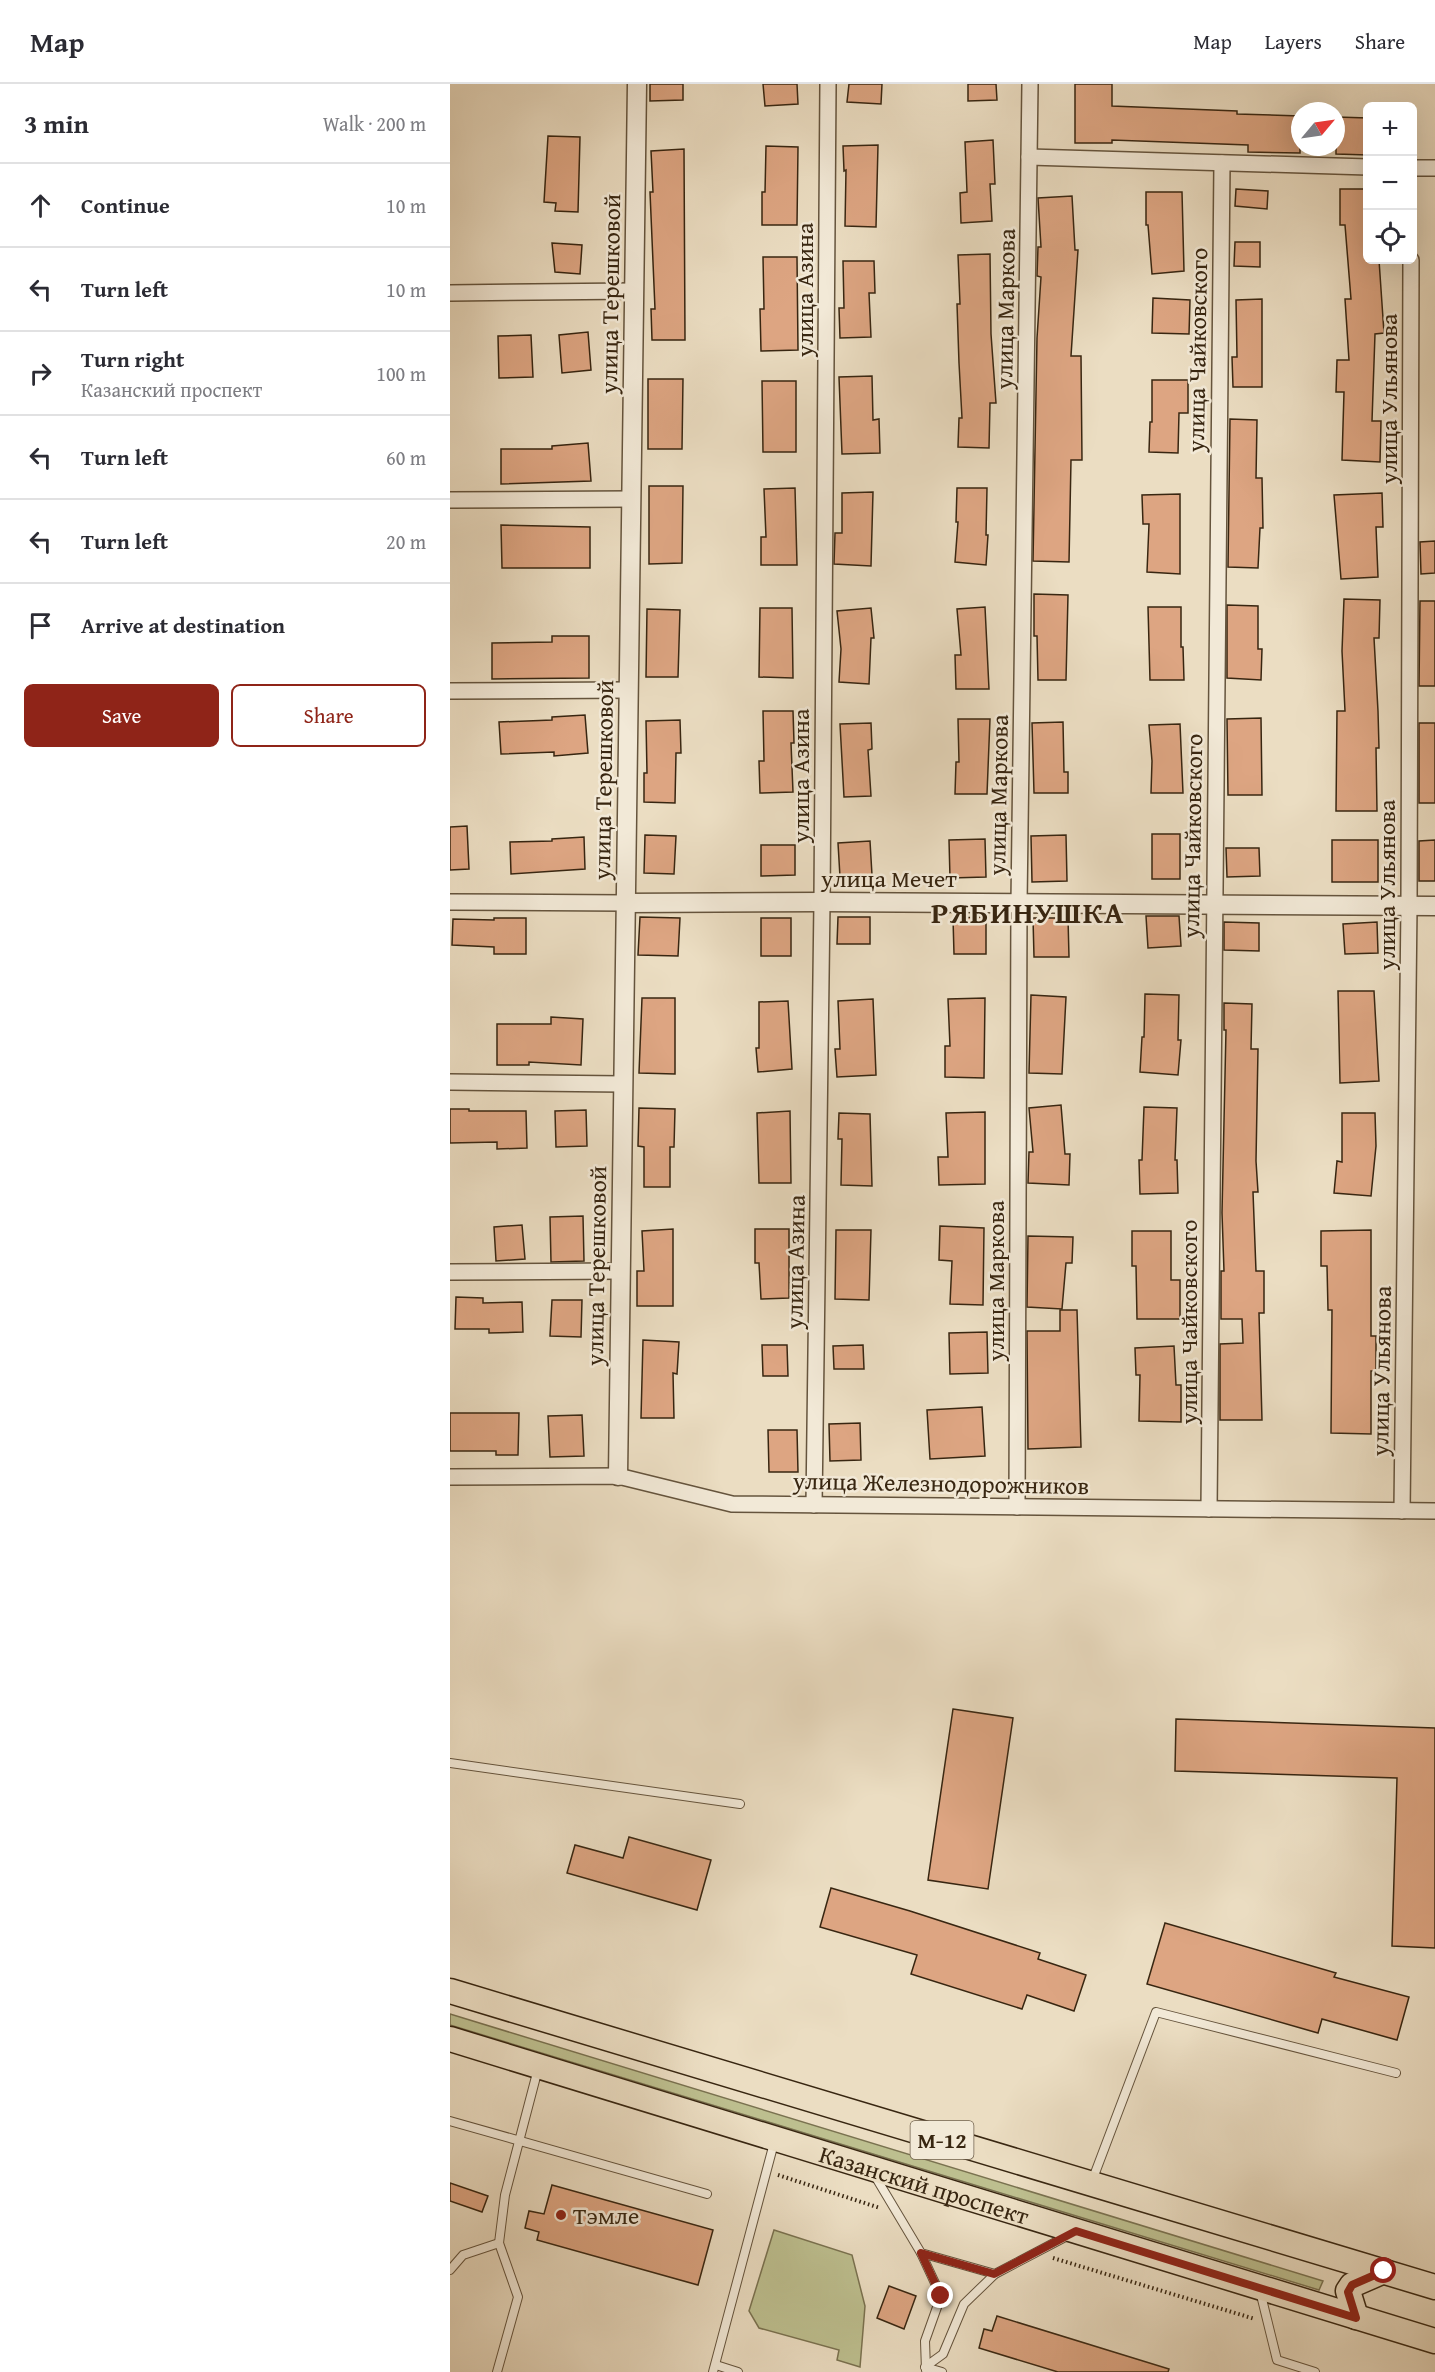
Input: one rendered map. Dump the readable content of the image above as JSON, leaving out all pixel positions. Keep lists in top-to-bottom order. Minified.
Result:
{"streets":{"main road":["М-12","Казанский проспект"],"street":["улица Азина","улица Терешковой","улица Маркова","улица Чайковского","улица Ульянова","улица Мечет","улица Железнодорожников"]},"crossings":[["улица Азина","улица Мечет"],["улица Азина","улица Железнодорожников"],["улица Терешковой","улица Мечет"],["улица Терешковой","улица Железнодорожников"],["улица Маркова","улица Мечет"],["улица Маркова","улица Железнодорожников"],["улица Чайковского","улица Мечет"],["улица Чайковского","улица Железнодорожников"],["улица Ульянова","улица Мечет"],["улица Ульянова","улица Железнодорожников"]],"districts":["РЯБИНУШКА"],"places":["Тэмле"],"north":"top right","page":{"header":"Map","nav":["Map","Layers","Share"],"heading":["3 min","Walk · 200 m"],"map_buttons":["+","−"],"list":[["Continue","10 m"],["Turn left","10 m"],["Turn right","Казанский проспект","100 m"],["Turn left","60 m"],["Turn left","20 m"],"Arrive at destination"],"buttons":["Save","Share"]}}
